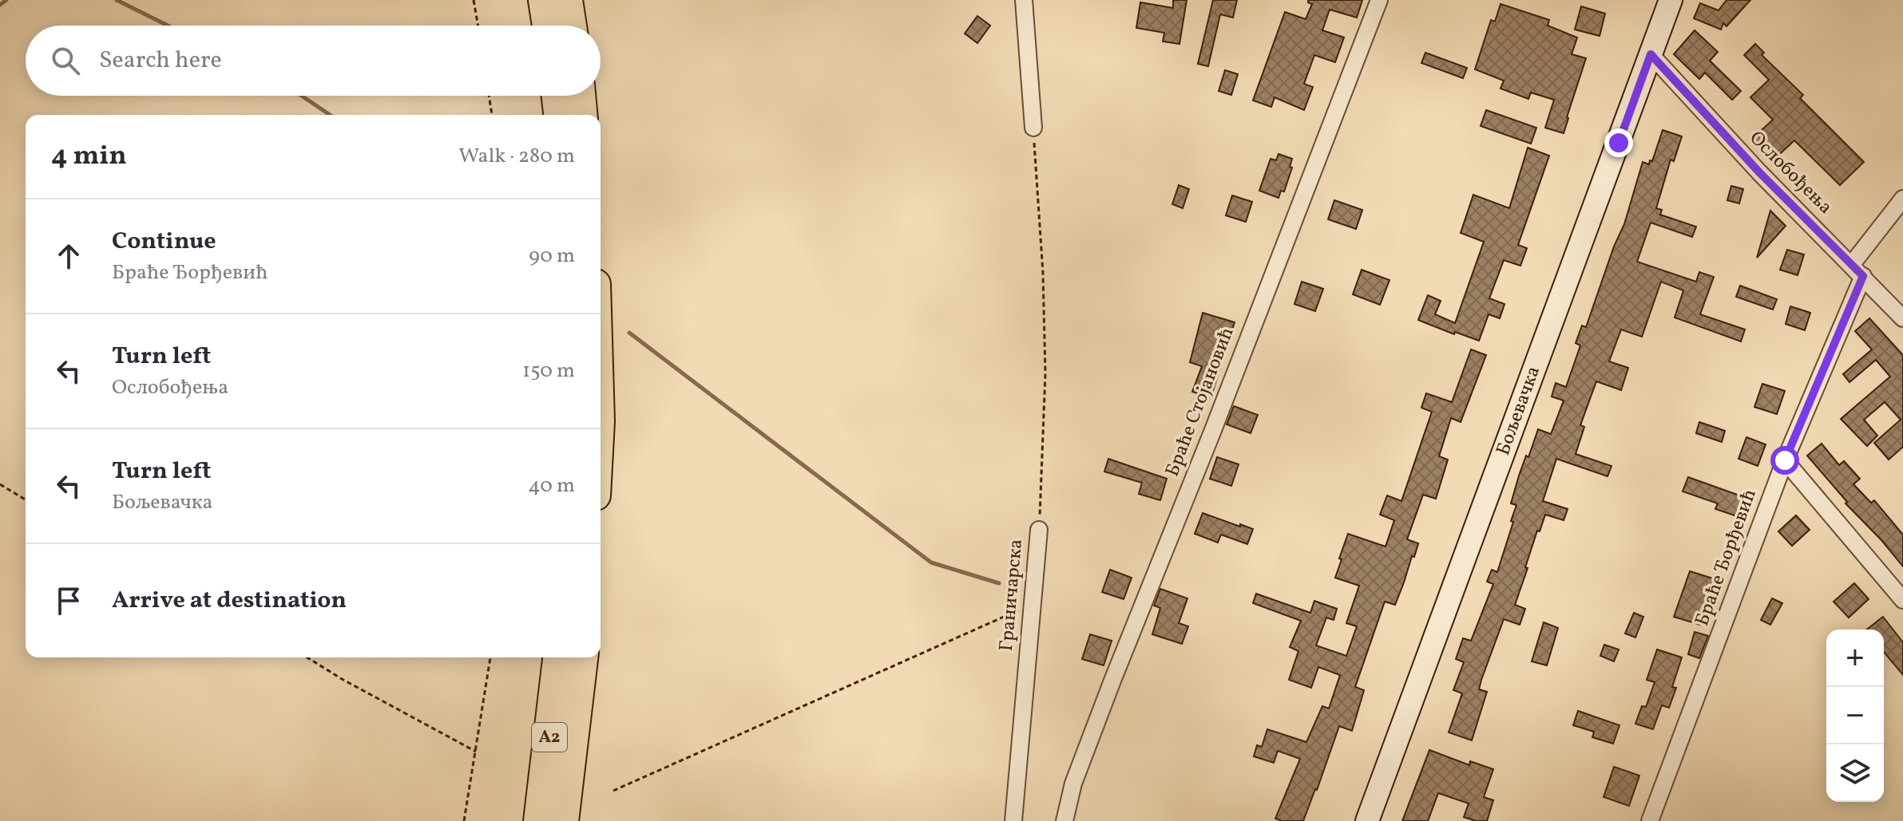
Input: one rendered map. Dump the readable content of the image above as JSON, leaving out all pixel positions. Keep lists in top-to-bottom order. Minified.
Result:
{"streets":{"highway":["A2"],"main road":["Бољевачка"],"street":["Ослобођења","Браће Стојановић","Браће Ђорђевић","Граничарска"]},"crossings":[["Ослобођења","Бољевачка"],["Ослобођења","Браће Ђорђевић"]],"page":{"search":"Search here","heading":["4 min","Walk · 280 m"],"list":[["Continue","Браће Ђорђевић","90 m"],["Turn left","Ослобођења","150 m"],["Turn left","Бољевачка","40 m"],"Arrive at destination"],"map_buttons":["+","−"]}}
